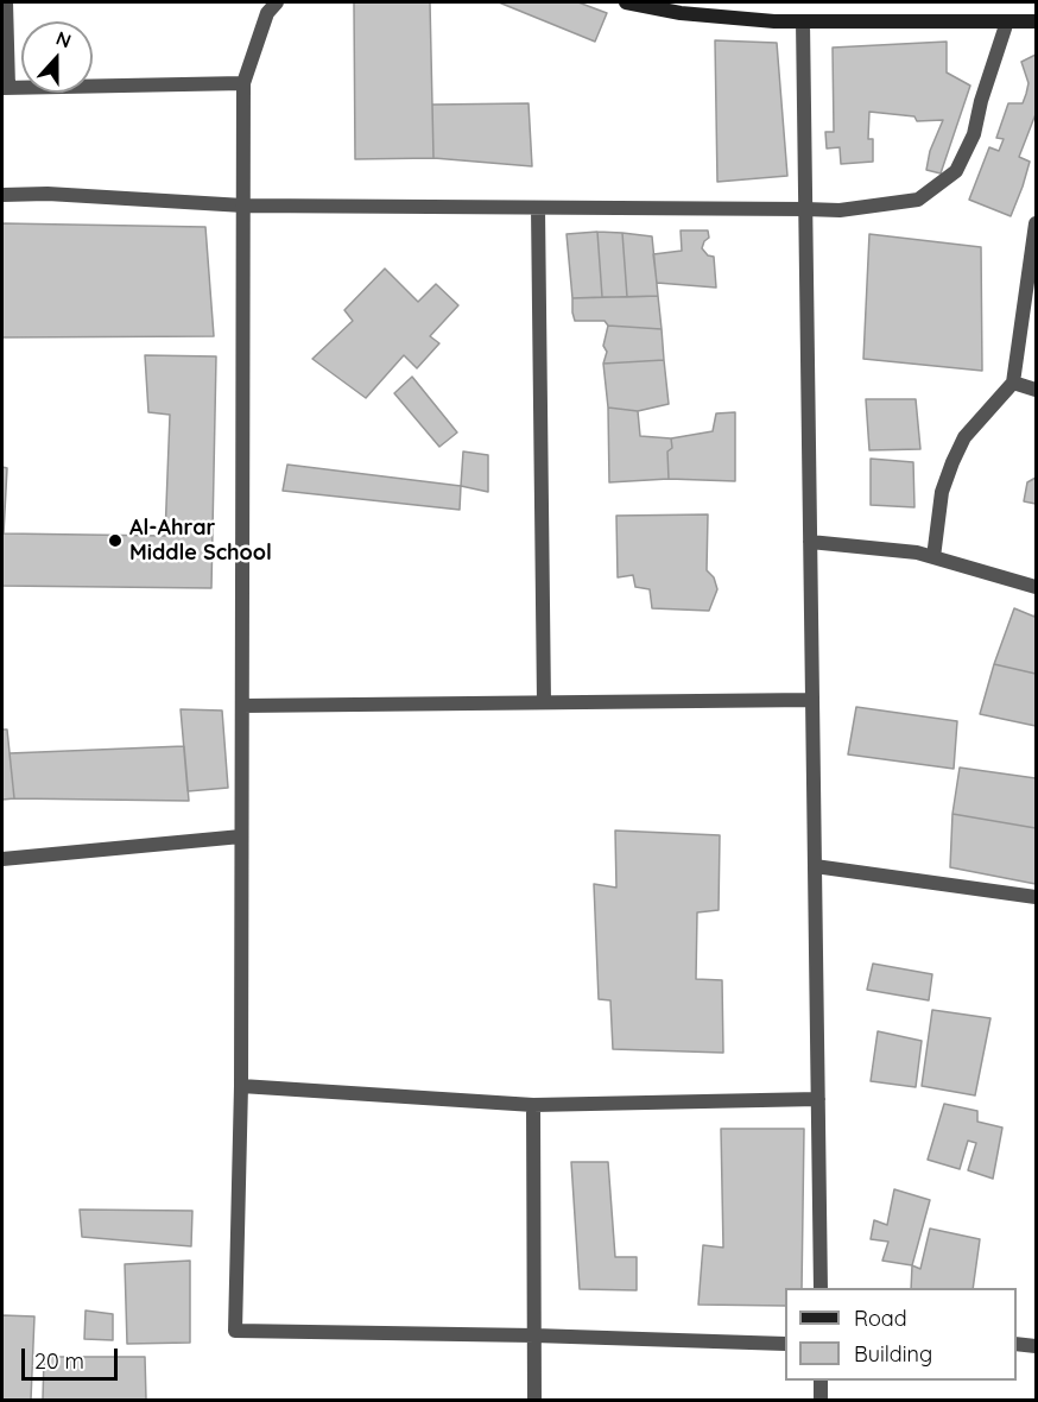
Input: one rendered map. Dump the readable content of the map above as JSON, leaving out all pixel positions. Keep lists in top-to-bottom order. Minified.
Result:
{"places":["Al-Ahrar Middle School"],"legend":["Road","Building"],"scale_bar":"20 m","north":"top"}
